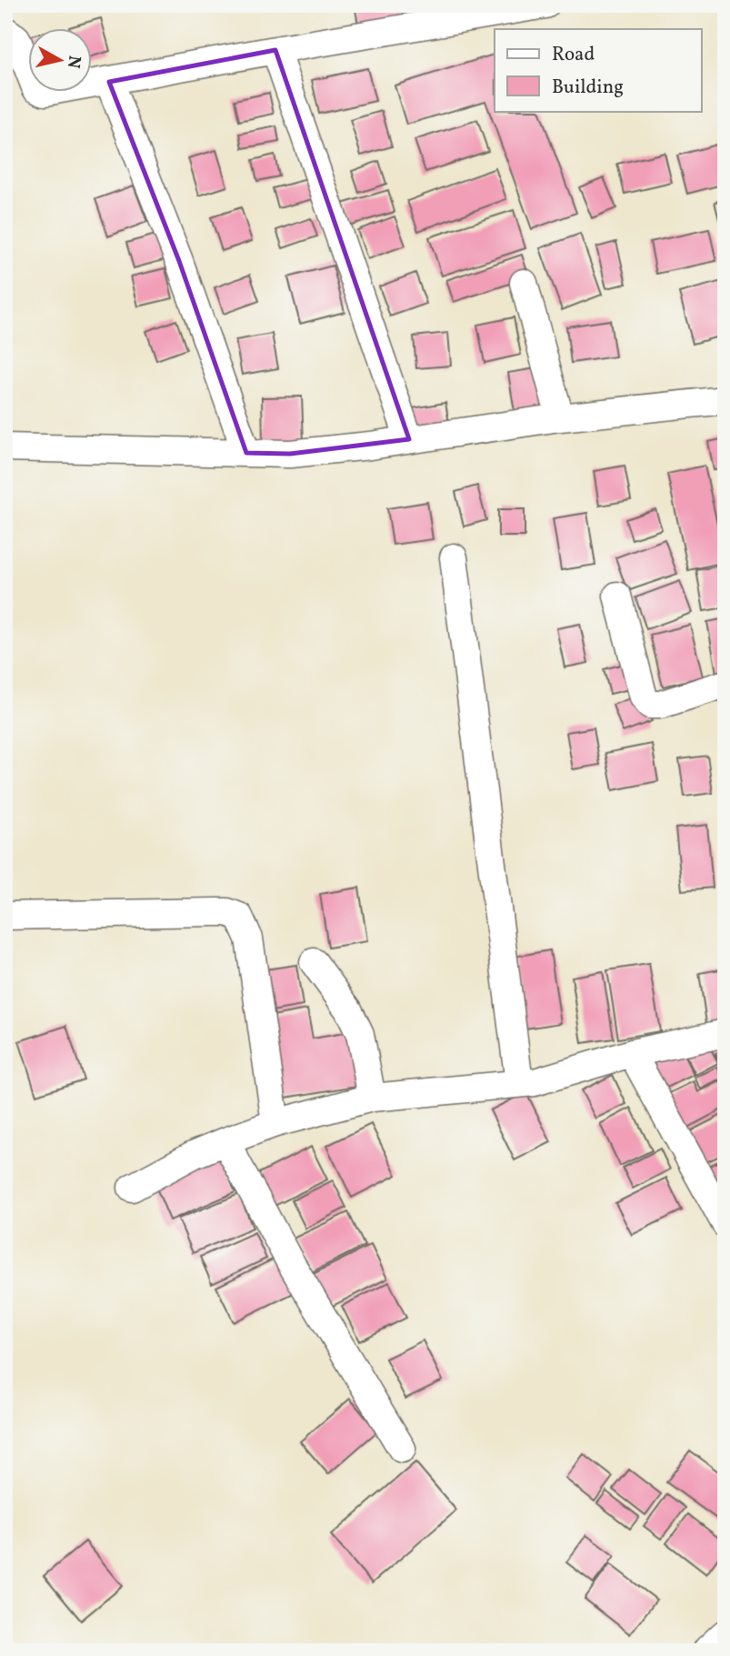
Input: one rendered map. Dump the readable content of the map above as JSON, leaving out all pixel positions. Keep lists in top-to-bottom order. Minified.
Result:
{"legend":["Road","Building"],"north":"right"}
